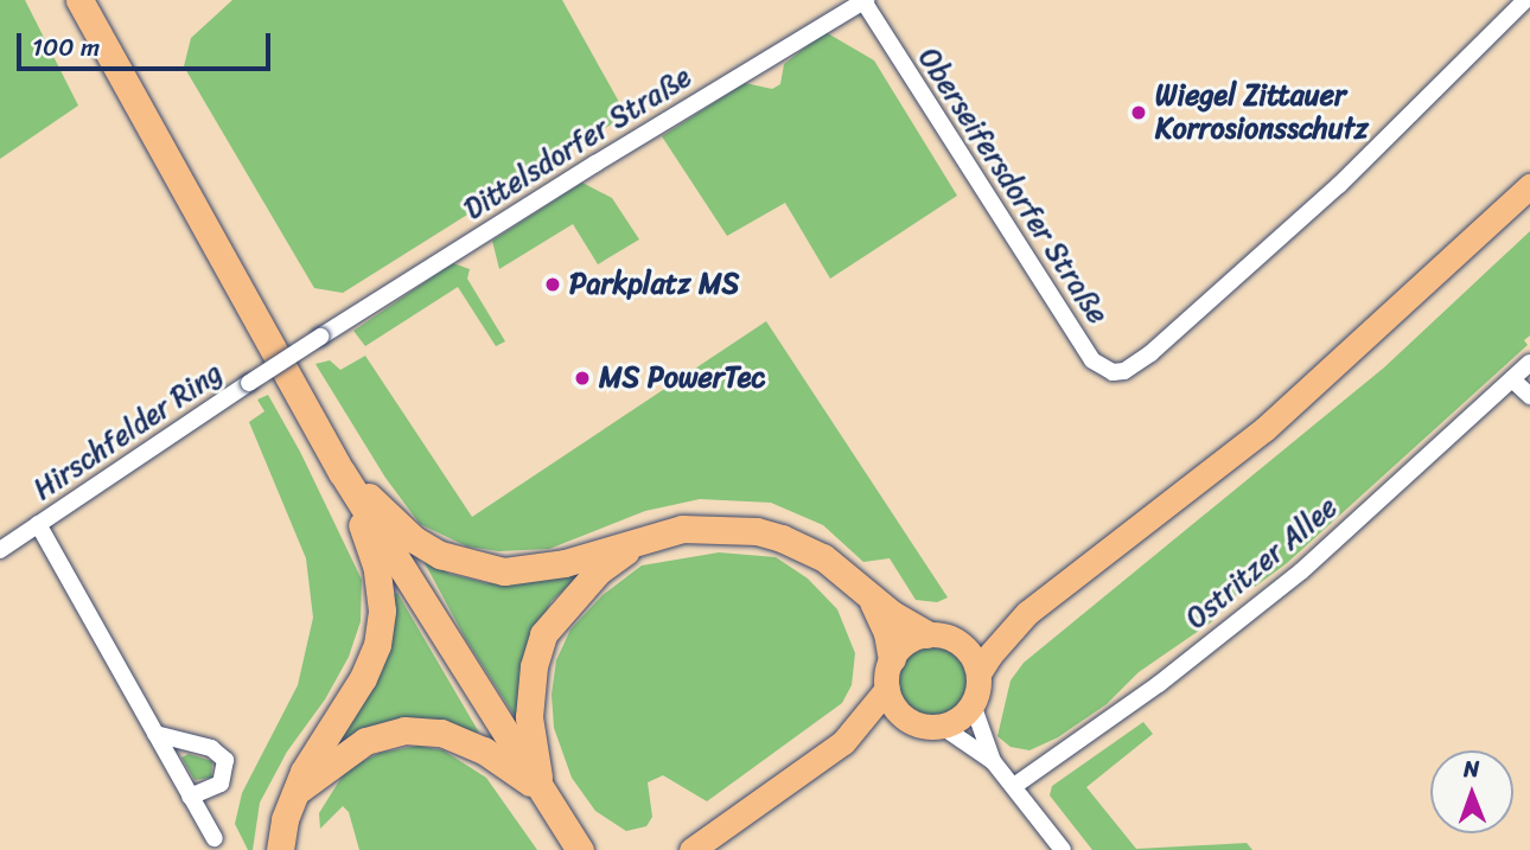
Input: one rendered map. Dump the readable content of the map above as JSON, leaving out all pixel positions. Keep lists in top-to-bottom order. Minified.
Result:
{"streets":{"street":["Dittelsdorfer Straße","Oberseifersdorfer Straße","Hirschfelder Ring","Ostritzer Allee"]},"crossings":[["Dittelsdorfer Straße","Oberseifersdorfer Straße"],["Dittelsdorfer Straße","Hirschfelder Ring"]],"places":["Wiegel Zittauer Korrosionsschutz","Parkplatz MS","MS PowerTec"],"scale_bar":"100 m","north":"top"}
